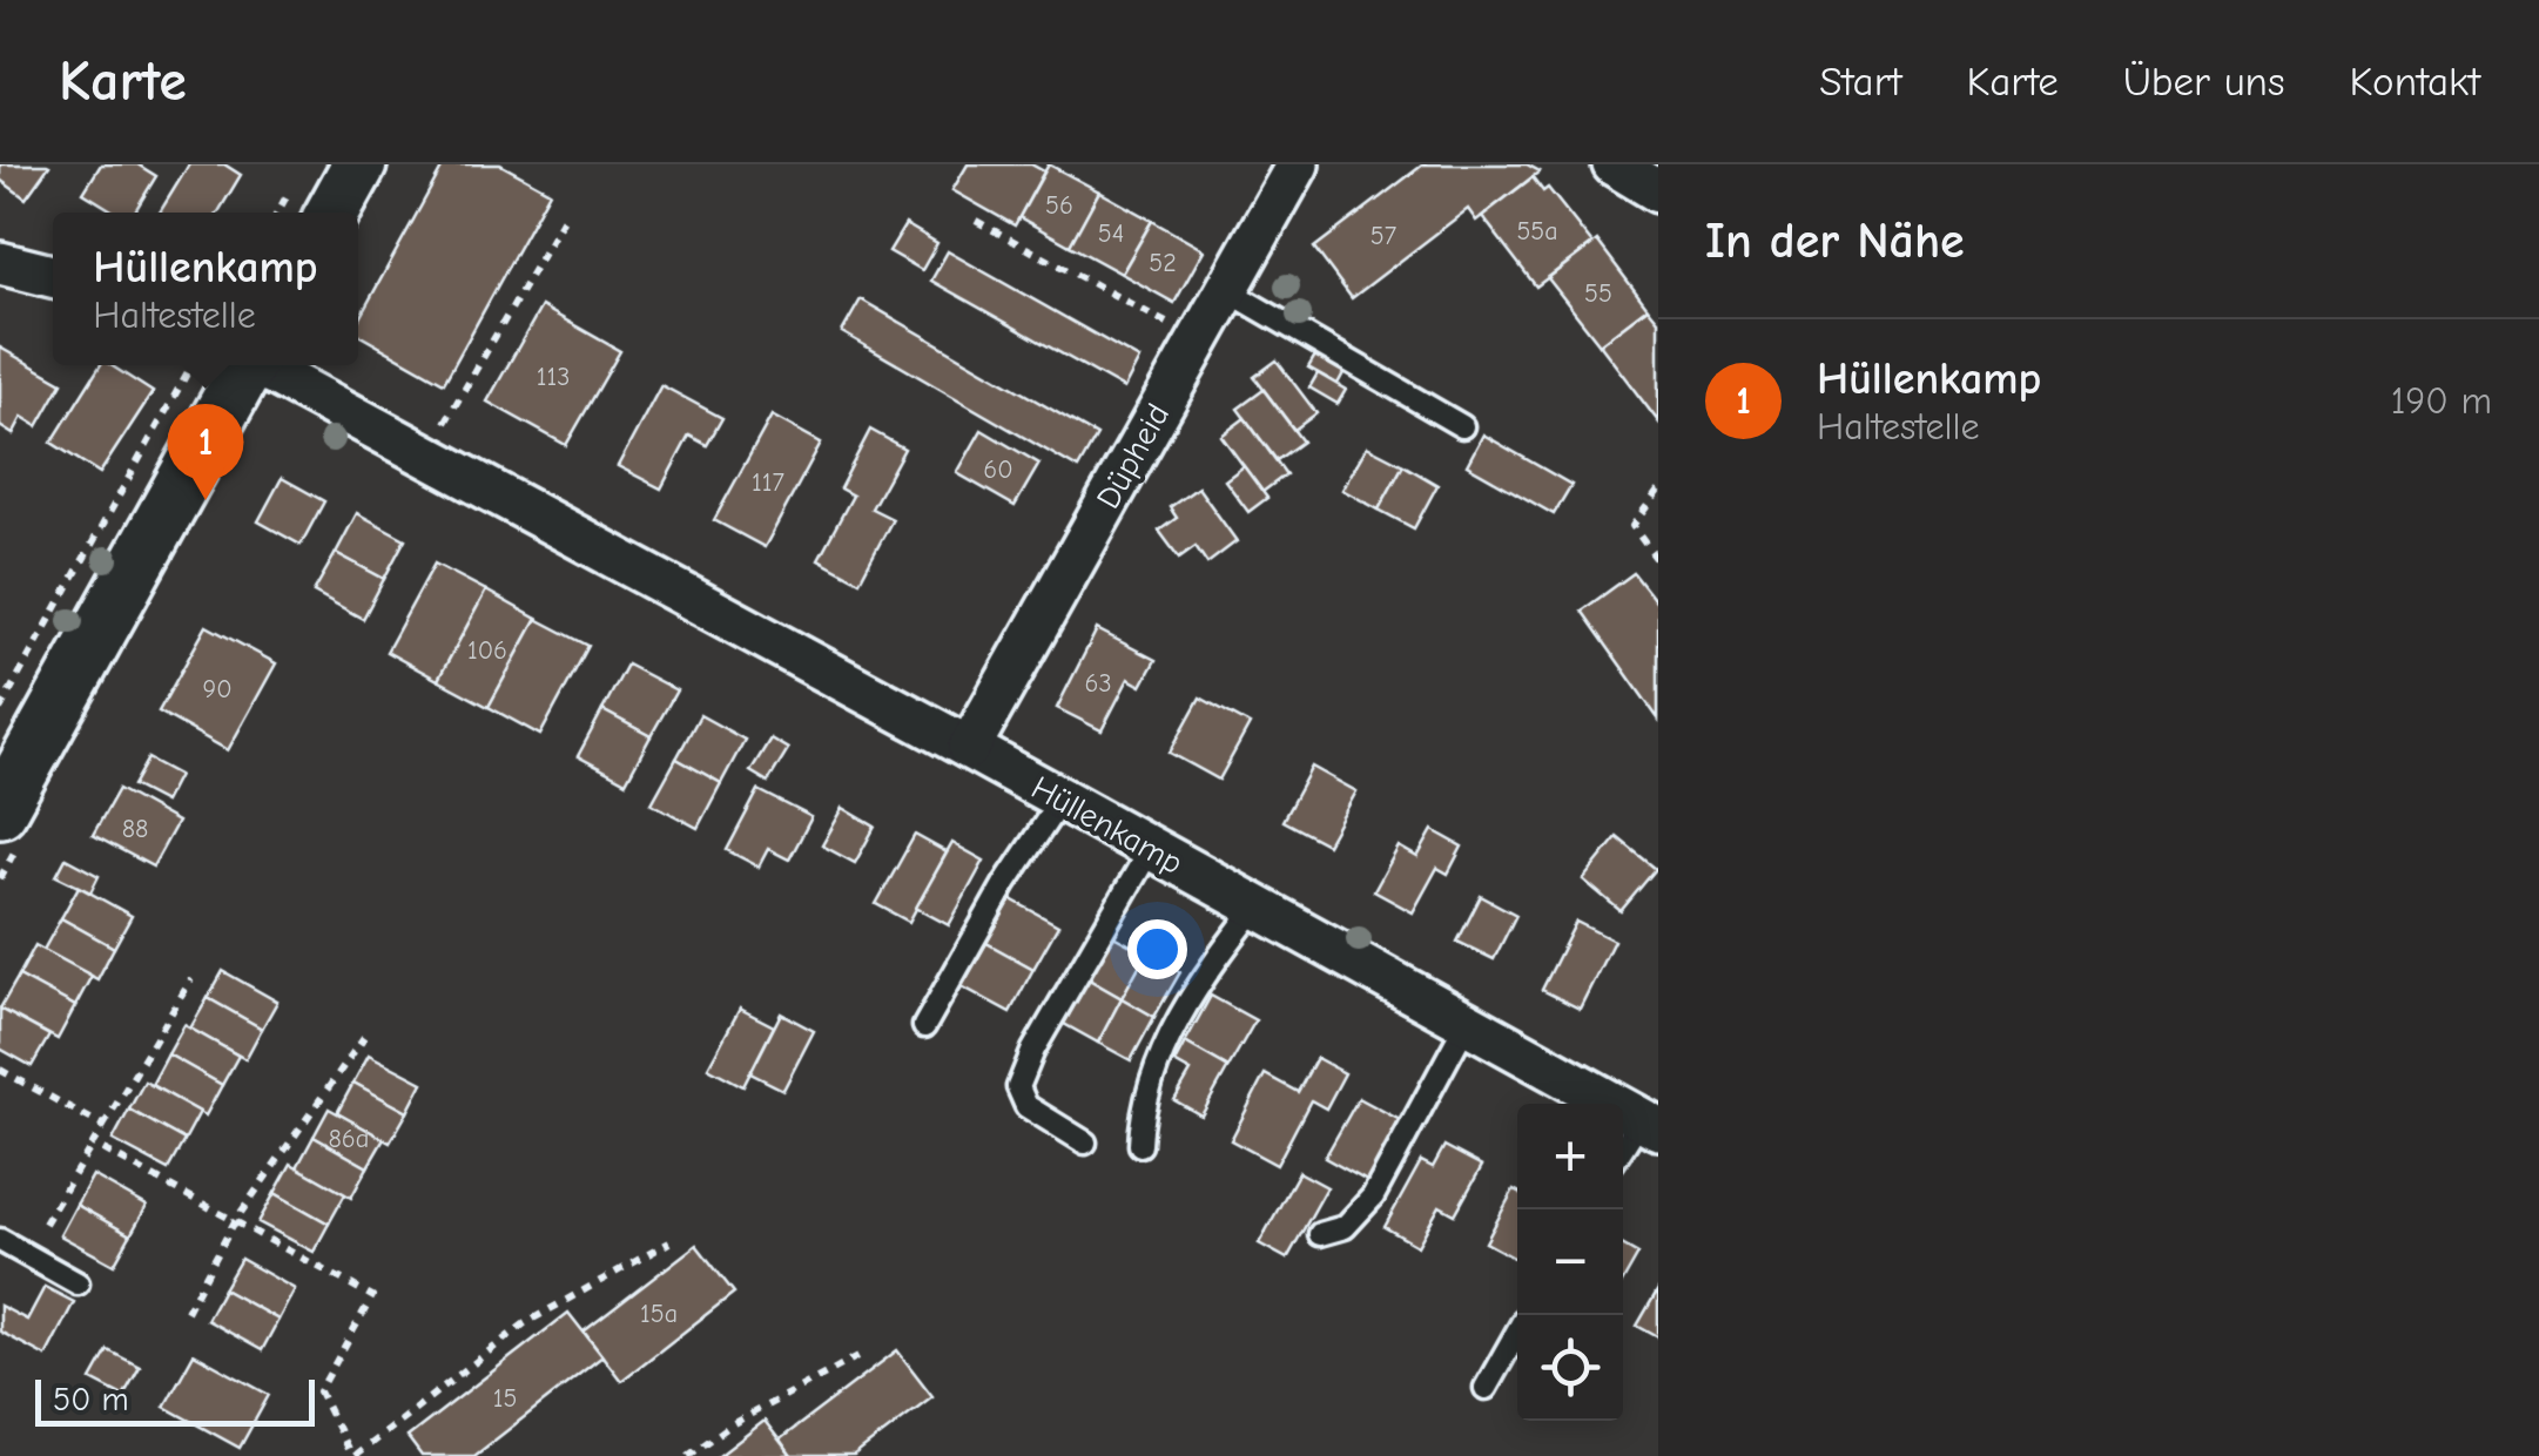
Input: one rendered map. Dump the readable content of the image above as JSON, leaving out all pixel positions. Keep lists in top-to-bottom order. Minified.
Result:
{"streets":{"street":["Düpheid","Hüllenkamp"]},"crossings":[["Düpheid","Hüllenkamp"]],"house_numbers":["56","55a","54","57","52","55","113","60","117","106","63","90","88","86d","15a","15"],"scale_bar":"50 m","page":{"header":"Karte","nav":["Start","Karte","Über uns","Kontakt"],"heading":"In der Nähe","popup":["Hüllenkamp","Haltestelle"],"list":[{"mark":"1","name":"Hüllenkamp","note":"Haltestelle","value":"190 m"}],"pins":"1","map_buttons":["+","−"],"scale":"50 m"}}
